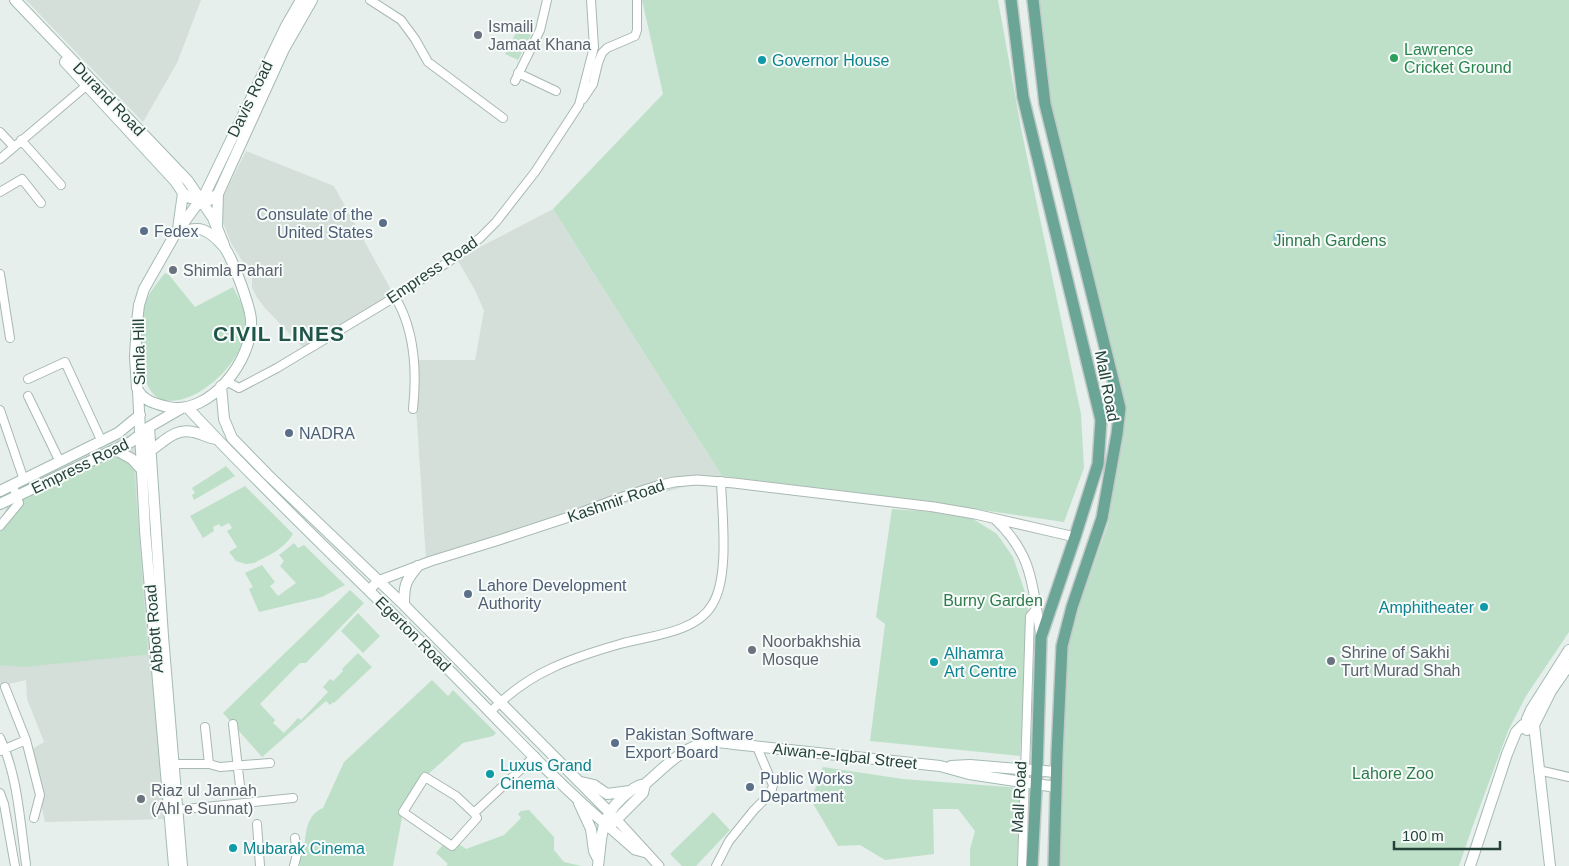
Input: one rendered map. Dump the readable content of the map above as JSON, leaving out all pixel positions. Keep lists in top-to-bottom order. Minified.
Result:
{"streets":{"main road":["Durand Road","Davis Road","Empress Road","Simla Hill","Mall Road","Abbott Road","Egerton Road","Aiwan-e-Iqbal Street"],"street":["Kashmir Road"]},"crossings":[["Durand Road","Davis Road"],["Durand Road","Empress Road"],["Durand Road","Simla Hill"],["Durand Road","Abbott Road"],["Durand Road","Egerton Road"],["Davis Road","Empress Road"],["Davis Road","Simla Hill"],["Davis Road","Abbott Road"],["Davis Road","Egerton Road"],["Empress Road","Simla Hill"],["Empress Road","Abbott Road"],["Empress Road","Egerton Road"],["Simla Hill","Abbott Road"],["Simla Hill","Egerton Road"],["Mall Road","Kashmir Road"],["Mall Road","Aiwan-e-Iqbal Street"],["Kashmir Road","Egerton Road"],["Abbott Road","Egerton Road"],["Egerton Road","Aiwan-e-Iqbal Street"]],"districts":["CIVIL LINES"],"parks":["Jinnah Gardens","Burny Garden","Lahore Zoo"],"places":["Ismaili Jamaat Khana","Lawrence Cricket Ground","Governor House","Consulate of the United States","Fedex","Shimla Pahari","NADRA","Lahore Development Authority","Amphitheater","Noorbakhshia Mosque","Shrine of Sakhi Turt Murad Shah","Alhamra Art Centre","Pakistan Software Export Board","Luxus Grand Cinema","Public Works Department","Riaz ul Jannah (Ahl e Sunnat)","Mubarak Cinema"],"scale_bar":"100 m"}
